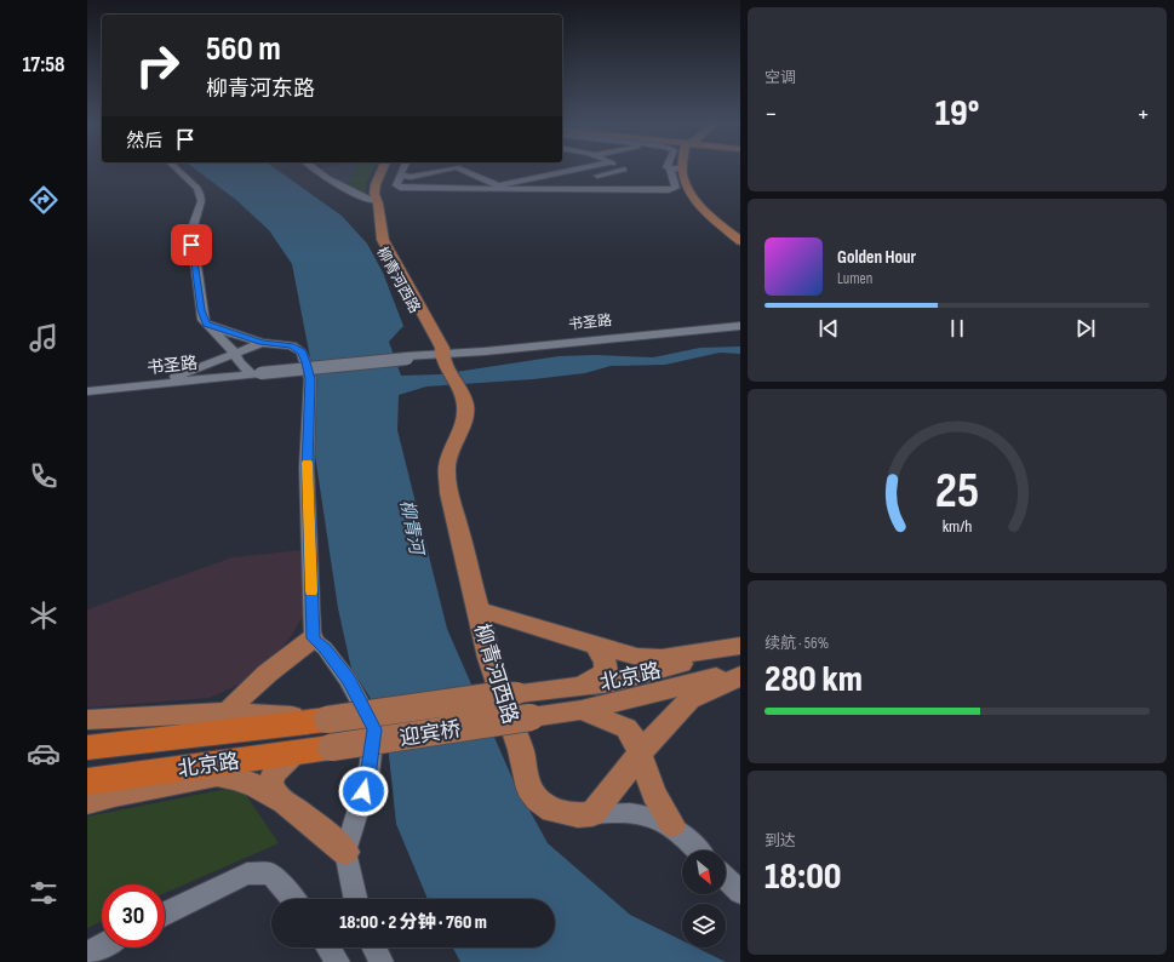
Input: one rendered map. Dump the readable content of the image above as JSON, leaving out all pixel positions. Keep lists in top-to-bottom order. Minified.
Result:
{"streets":{"highway":["北京路"],"main road":["柳青河西路","迎宾桥"],"street":["书圣路"]},"crossings":[["柳青河西路","书圣路"],["北京路","迎宾桥"]],"water":["柳青河"],"north":"bottom right","page":{"tabs":"17:58","tile":["空调",["续航 · 56%","280 km"],["到达","18:00"]],"turn":["560 m","柳青河东路"],"heat":["−","19°","+"],"then":"然后","song":["Golden Hour","Lumen"],"limit":"30","trip":"18:00 · 2 分钟 · 760 m","gauge":["25","km/h"]}}
